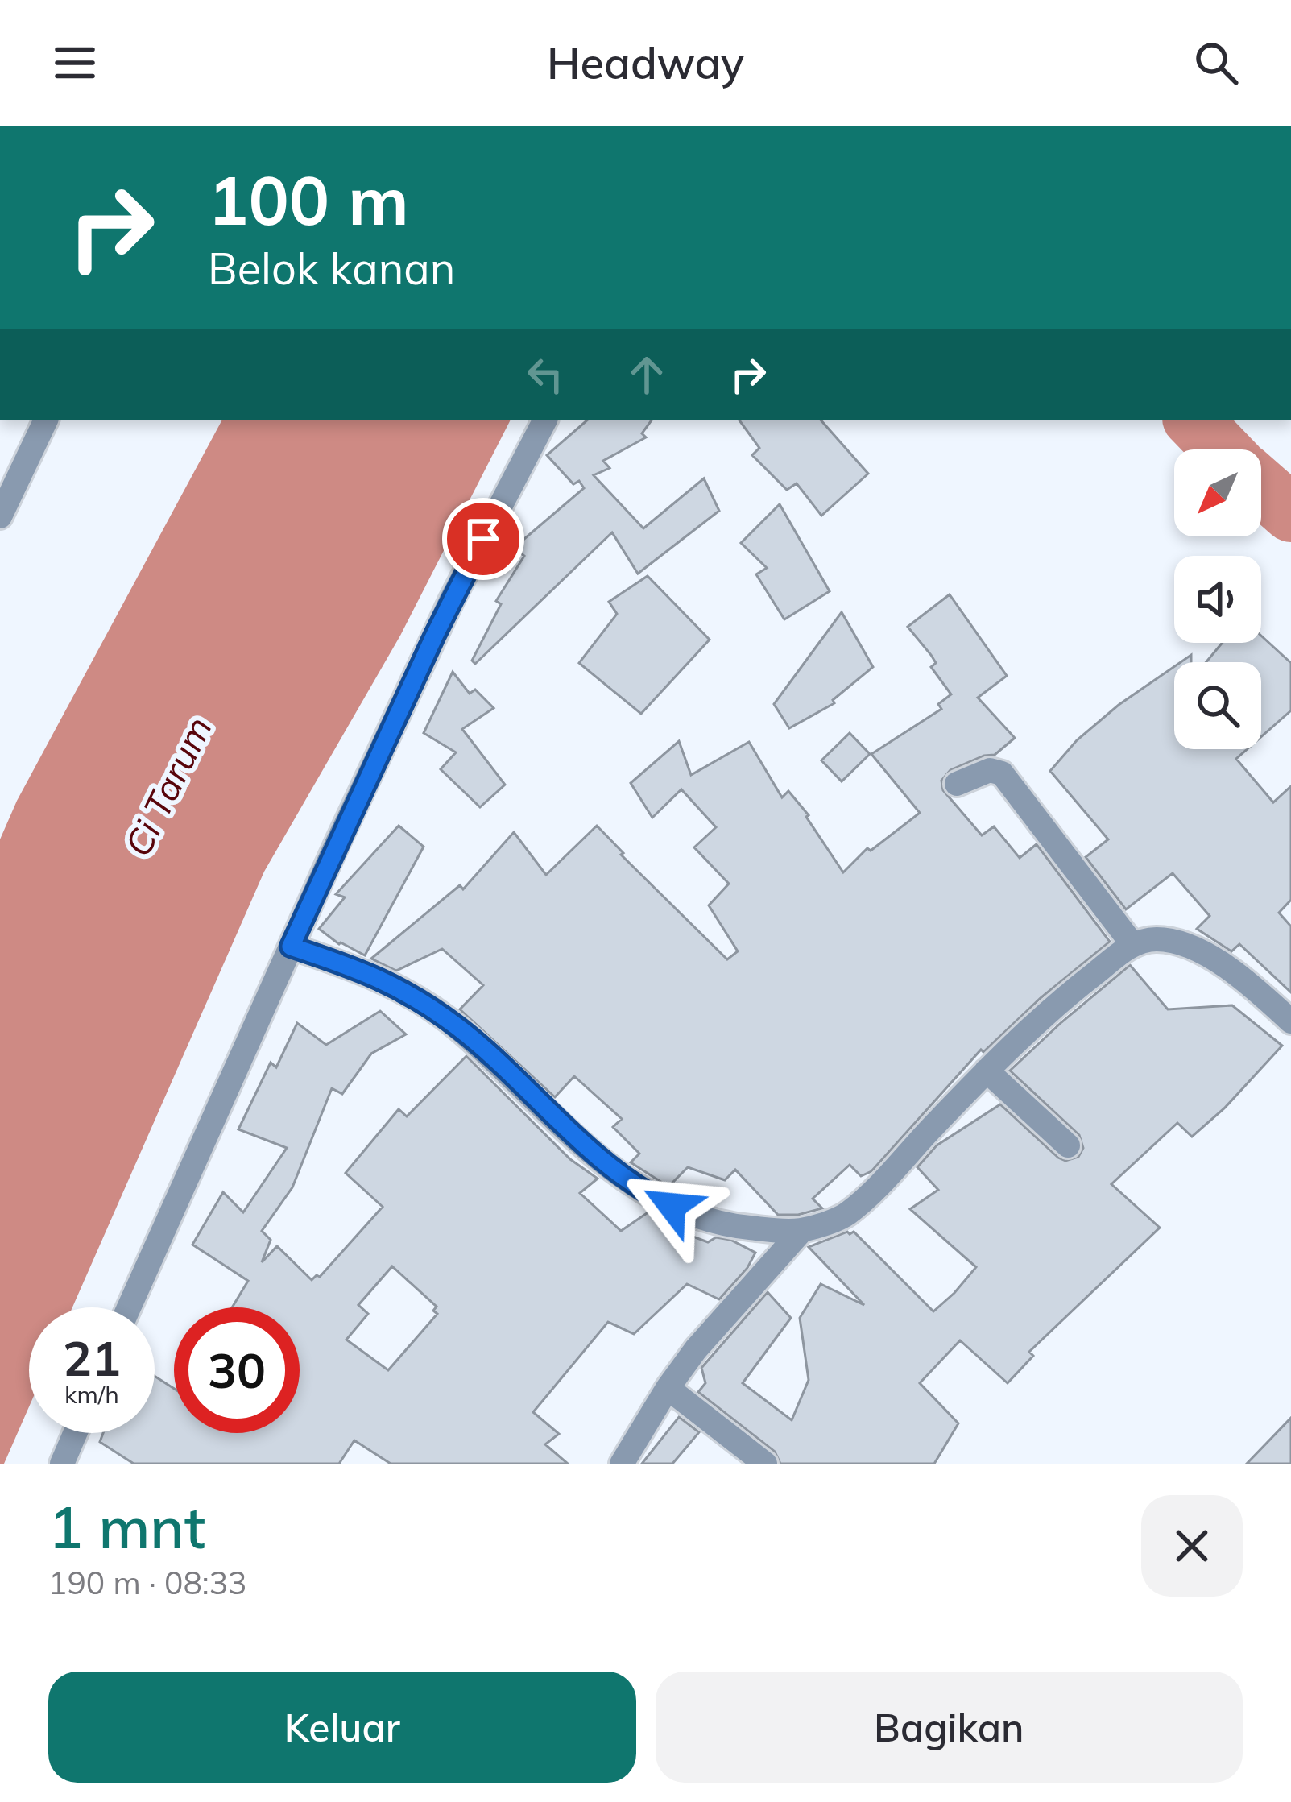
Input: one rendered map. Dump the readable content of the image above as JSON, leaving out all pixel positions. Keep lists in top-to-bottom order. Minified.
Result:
{"water":["Ci Tarum"],"north":"bottom left","page":{"header":"Headway","turn":["100 m","Belok kanan"],"speed":"21 km/h","limit":"30","heading":["1 mnt","190 m · 08:33"],"buttons":["Keluar","Bagikan"]}}
